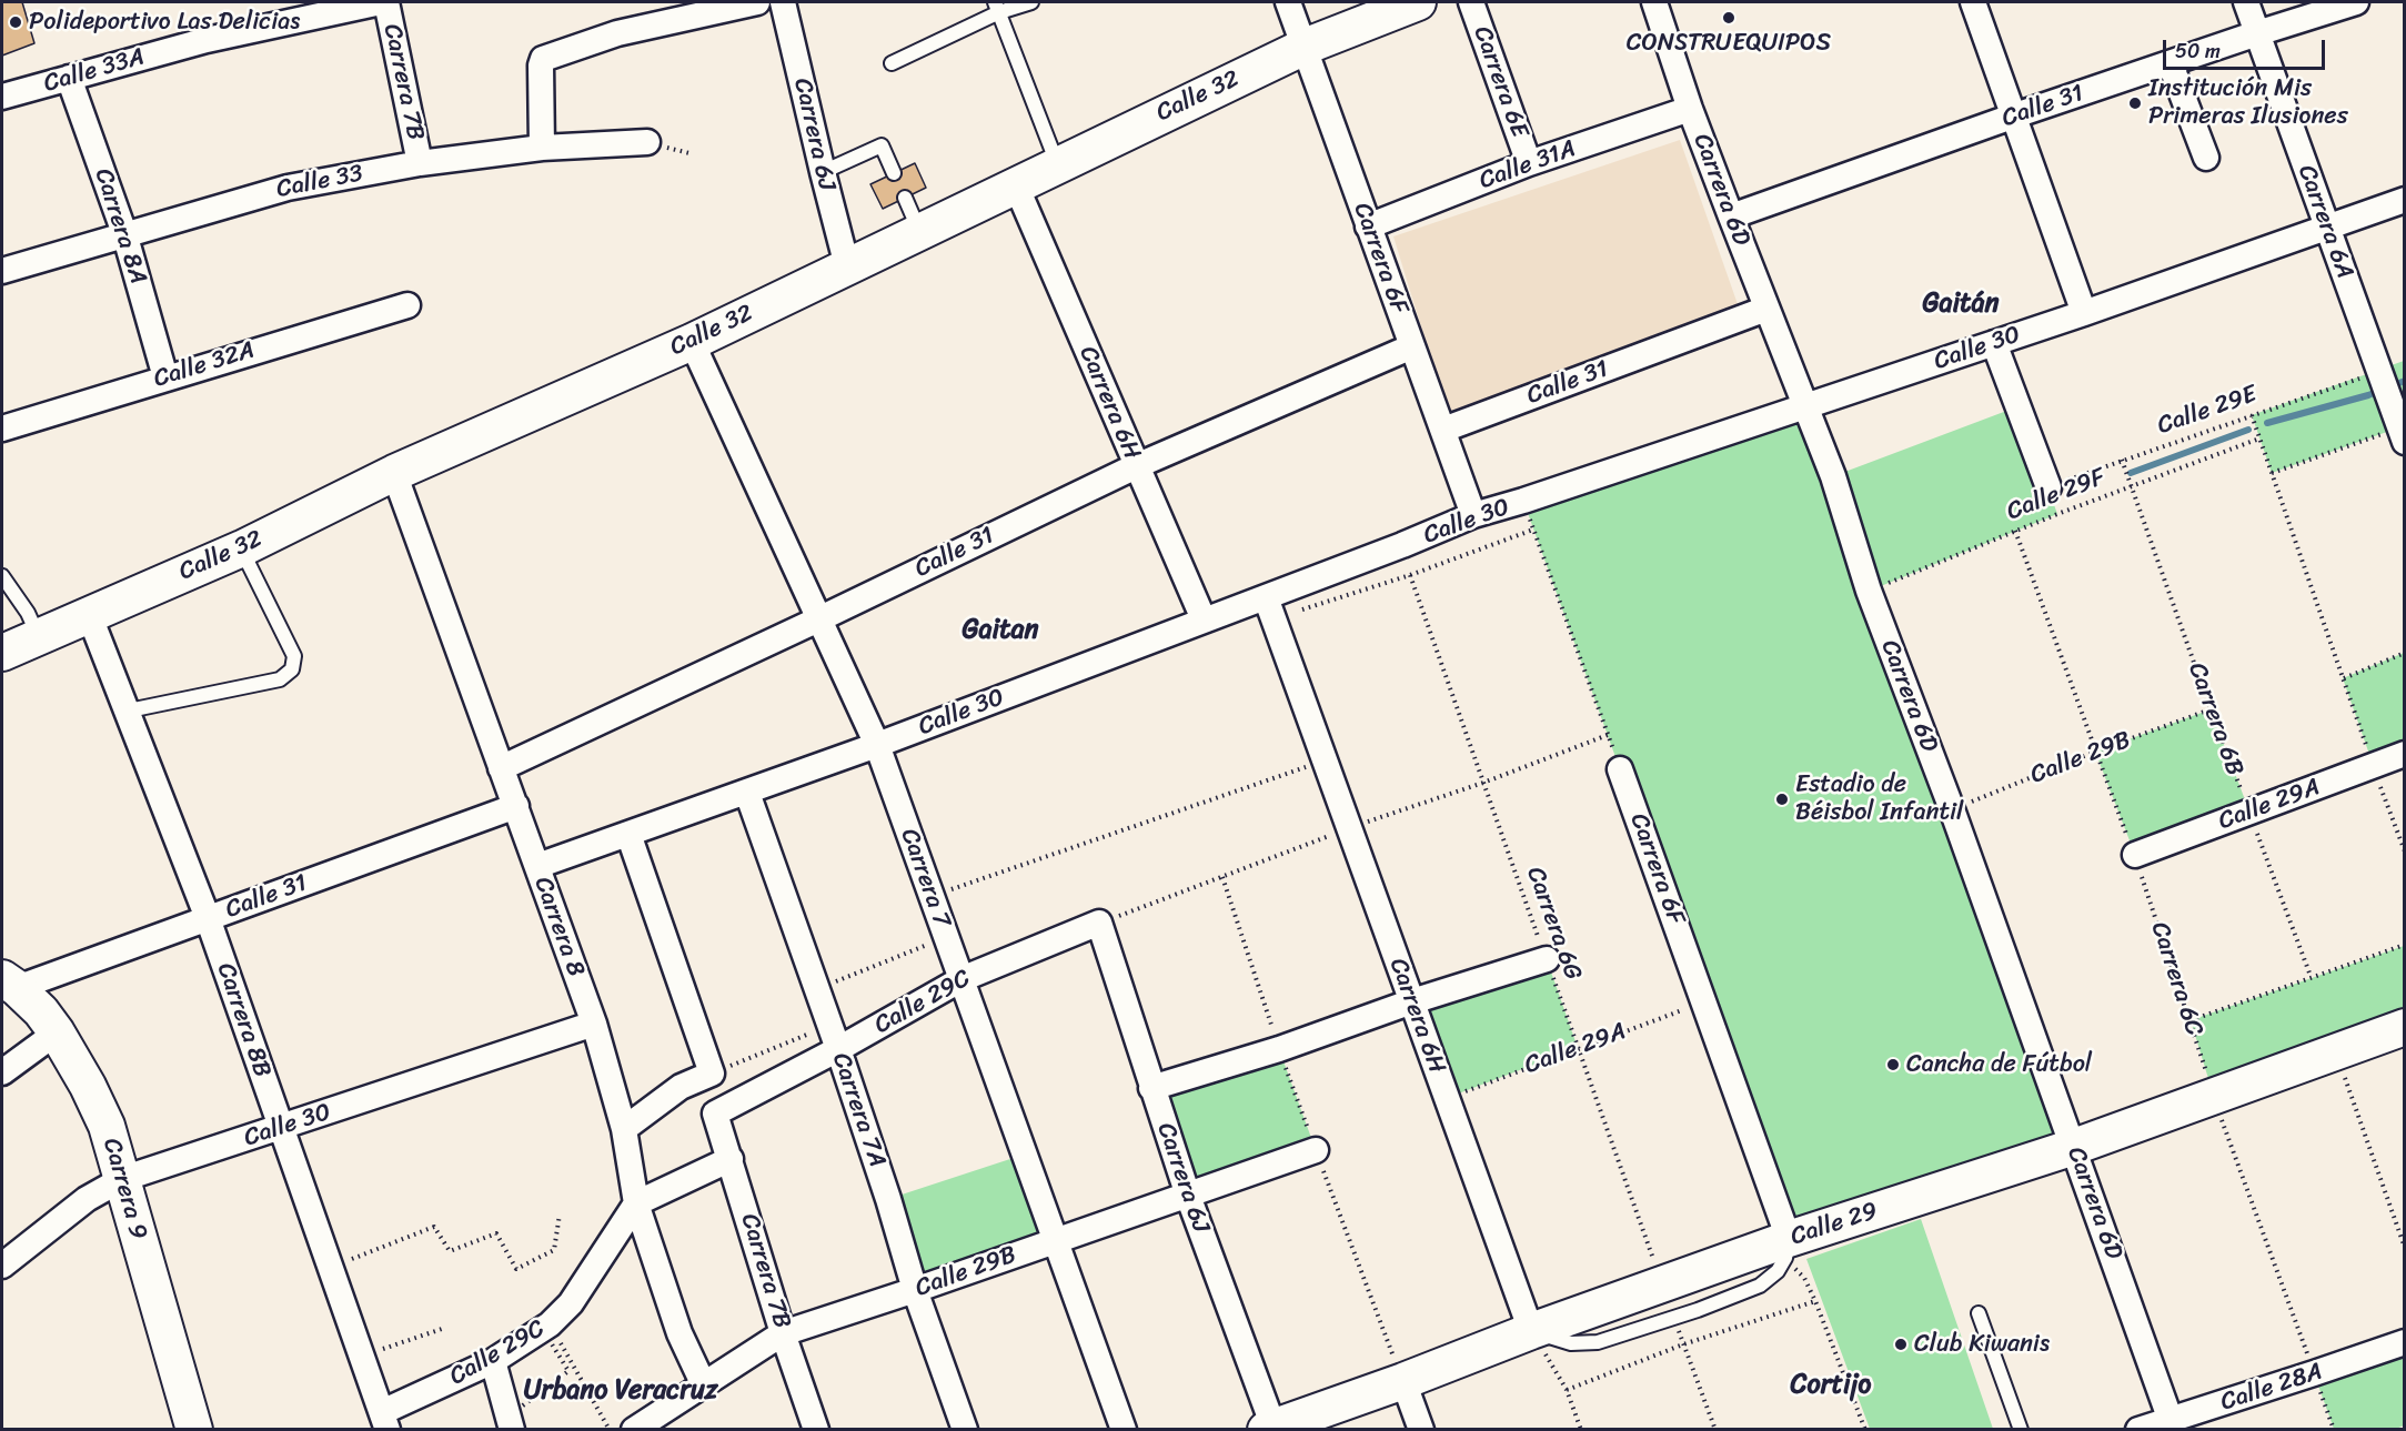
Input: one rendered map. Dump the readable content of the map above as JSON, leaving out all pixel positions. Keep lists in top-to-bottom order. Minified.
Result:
{"streets":{"street":["Calle 33A","Carrera 7B","Carrera 6E","Calle 32","Calle 31","Carrera 6J","Calle 31A","Calle 33","Carrera 6D","Carrera 6A","Carrera 8A","Carrera 6F","Calle 30","Calle 32A","Carrera 6H","Calle 29B","Calle 29A","Carrera 7","Carrera 8","Calle 29C","Carrera 8B","Carrera 7A","Carrera 9","Calle 29","Calle 28A"],"path":["Calle 29E","Calle 29F","Carrera 6B","Carrera 6G","Carrera 6C"]},"crossings":[["Calle 33A","Carrera 8A"],["Carrera 7B","Calle 33"],["Carrera 7B","Calle 29B"],["Carrera 7B","Calle 29C"],["Carrera 6E","Calle 31A"],["Calle 32","Carrera 6J"],["Calle 32","Carrera 6F"],["Calle 32","Carrera 6H"],["Calle 32","Carrera 7"],["Calle 32","Carrera 8"],["Calle 32","Carrera 8B"],["Calle 31","Carrera 6D"],["Calle 31","Carrera 6A"],["Calle 31","Carrera 6F"],["Calle 31","Carrera 6H"],["Calle 31","Carrera 7"],["Calle 31","Carrera 8"],["Calle 31","Carrera 8B"],["Calle 31","Carrera 9"],["Carrera 6J","Calle 29B"],["Carrera 6J","Calle 29C"],["Carrera 6J","Calle 29"],["Calle 31A","Carrera 6D"],["Calle 31A","Carrera 6F"],["Calle 33","Carrera 8A"],["Carrera 6D","Calle 30"],["Carrera 6D","Calle 29F"],["Carrera 6D","Calle 29B"],["Carrera 6D","Calle 29"],["Carrera 6D","Calle 28A"],["Carrera 6A","Calle 30"],["Carrera 6A","Calle 29E"],["Carrera 8A","Calle 32A"],["Carrera 6F","Calle 30"],["Carrera 6F","Calle 29A"],["Carrera 6F","Calle 29"],["Calle 30","Carrera 6H"],["Calle 30","Carrera 7"],["Calle 30","Carrera 8"],["Calle 30","Carrera 8B"],["Calle 30","Carrera 7A"],["Calle 30","Carrera 9"],["Carrera 6H","Calle 29A"],["Carrera 6H","Calle 29"],["Calle 29E","Carrera 6B"],["Calle 29F","Carrera 6B"],["Calle 29F","Carrera 6C"],["Carrera 6B","Calle 29B"],["Carrera 6B","Calle 29A"],["Calle 29B","Carrera 7"],["Calle 29B","Carrera 8"],["Calle 29B","Carrera 6C"],["Calle 29B","Carrera 7A"],["Calle 29A","Carrera 6G"],["Calle 29A","Carrera 6C"],["Carrera 7","Calle 29C"],["Carrera 6G","Calle 29"],["Carrera 8","Calle 29C"],["Carrera 6C","Calle 29"],["Carrera 6C","Calle 28A"],["Calle 29C","Carrera 8B"],["Calle 29C","Carrera 7A"]],"districts":["Gaitán","Gaitan","Cortijo","Urbano Veracruz"],"places":["CONSTRUEQUIPOS","Polideportivo Las Delicias","Institución Mis Primeras Ilusiones","Estadio de Béisbol Infantil","Cancha de Fútbol","Club Kiwanis"],"scale_bar":"50 m"}
